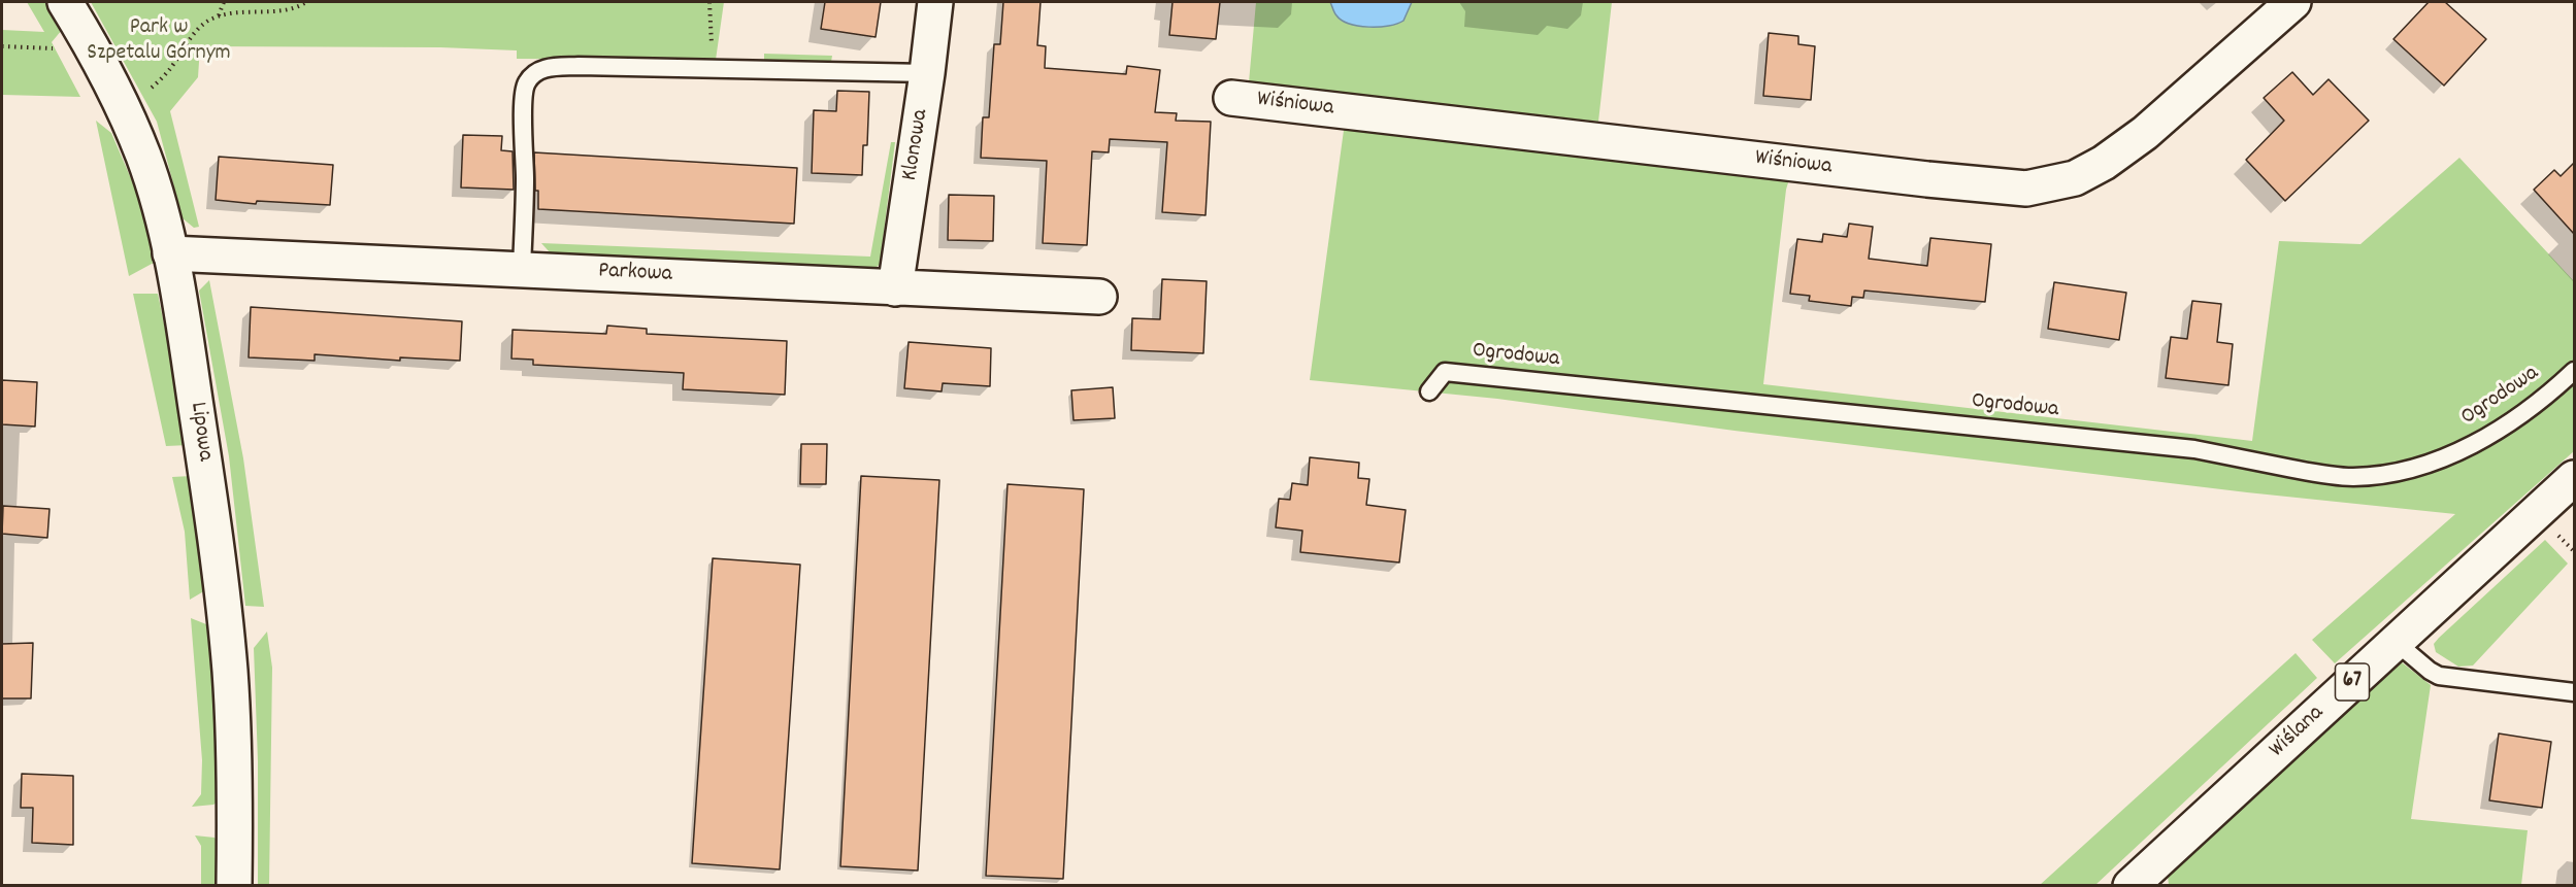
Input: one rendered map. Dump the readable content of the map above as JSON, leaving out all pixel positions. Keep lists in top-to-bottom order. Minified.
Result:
{"streets":{"street":["Wiśniowa","Klonowa","Parkowa","Lipowa","67","Wiślana"],"lane":["Ogrodowa"]},"crossings":[["Klonowa","Parkowa"],["Parkowa","Lipowa"]],"parks":["Park w Szpetalu Górnym"]}
